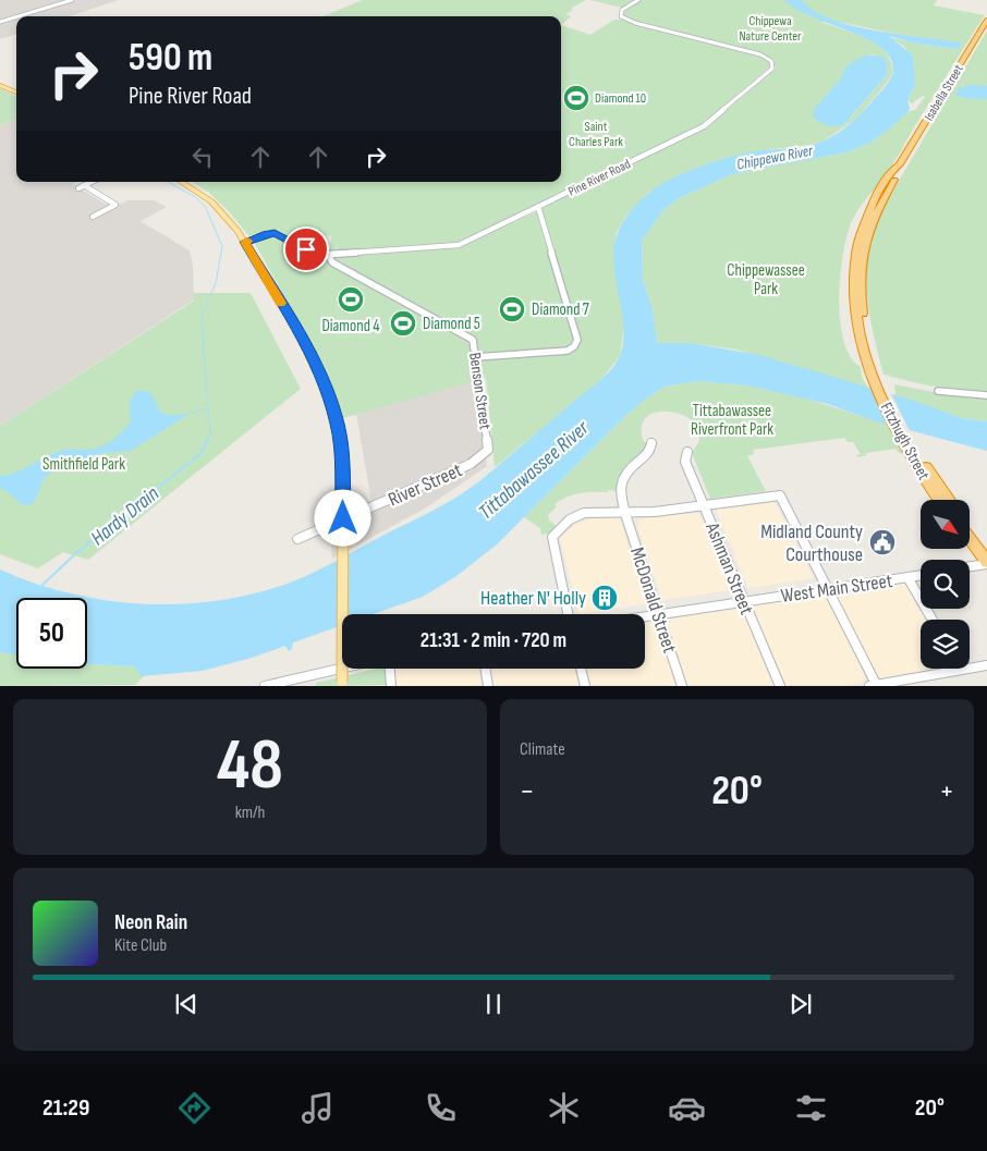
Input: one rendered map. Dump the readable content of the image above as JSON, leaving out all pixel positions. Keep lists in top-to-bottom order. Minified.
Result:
{"streets":{"highway":["Isabella Street","Fitzhugh Street"],"street":["Pine River Road","Benson Street","River Street","Ashman Street","West Main Street","McDonald Street"]},"crossings":[["Isabella Street","Fitzhugh Street"],["Pine River Road","Benson Street"],["Benson Street","River Street"],["Ashman Street","West Main Street"],["West Main Street","McDonald Street"]],"water":["Chippewa River","Tittabawassee River","Hardy Drain"],"parks":["Chippewa Nature Center","Saint Charles Park","Chippewassee Park","Tittabawassee Riverfront Park","Smithfield Park"],"places":{"sports":["Diamond 10","Diamond 4","Diamond 7","Diamond 5"],"public building":["Midland County Courthouse"],"building":["Heather N' Holly"]},"north":"bottom right","page":{"turn":["590 m","Pine River Road"],"limit":"50","trip":"21:31 · 2 min · 720 m","tile":[["48","km/h"],"Climate"],"heat":["−","20°","+"],"song":["Neon Rain","Kite Club"],"tabs":["21:29","20°"]}}
